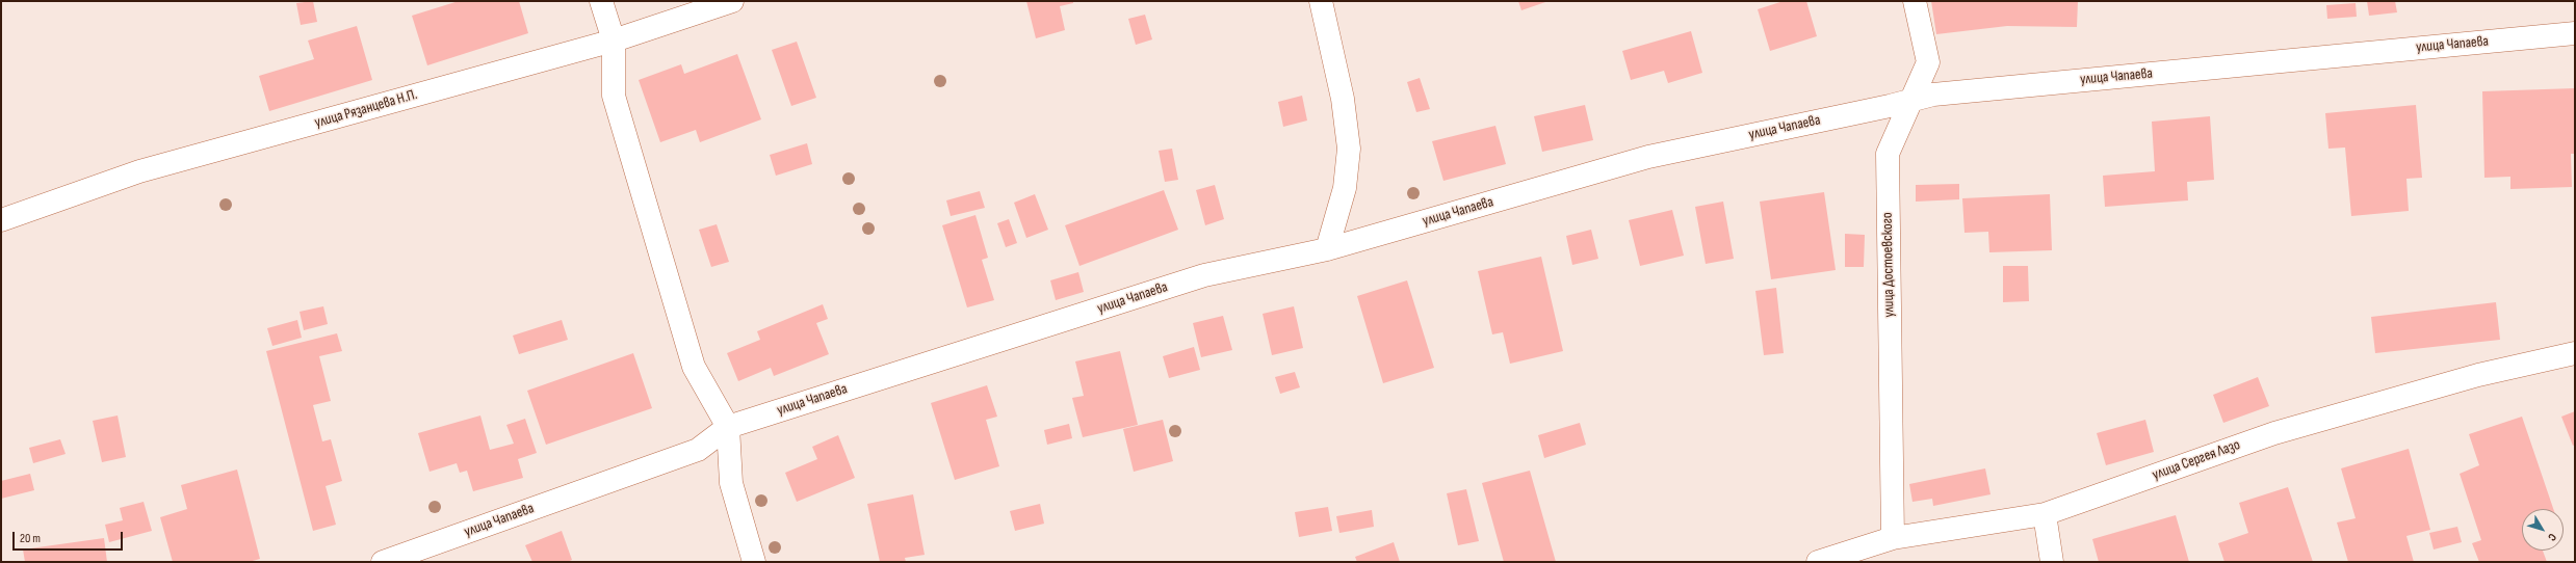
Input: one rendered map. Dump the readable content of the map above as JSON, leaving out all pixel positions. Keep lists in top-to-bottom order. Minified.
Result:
{"streets":{"street":["улица Чапаева","улица Рязанцева Н.П.","улица Достоевского","улица Сергея Лазо"]},"crossings":[["улица Чапаева","улица Достоевского"],["улица Достоевского","улица Сергея Лазо"]],"scale_bar":"20 m","north":"bottom right"}
